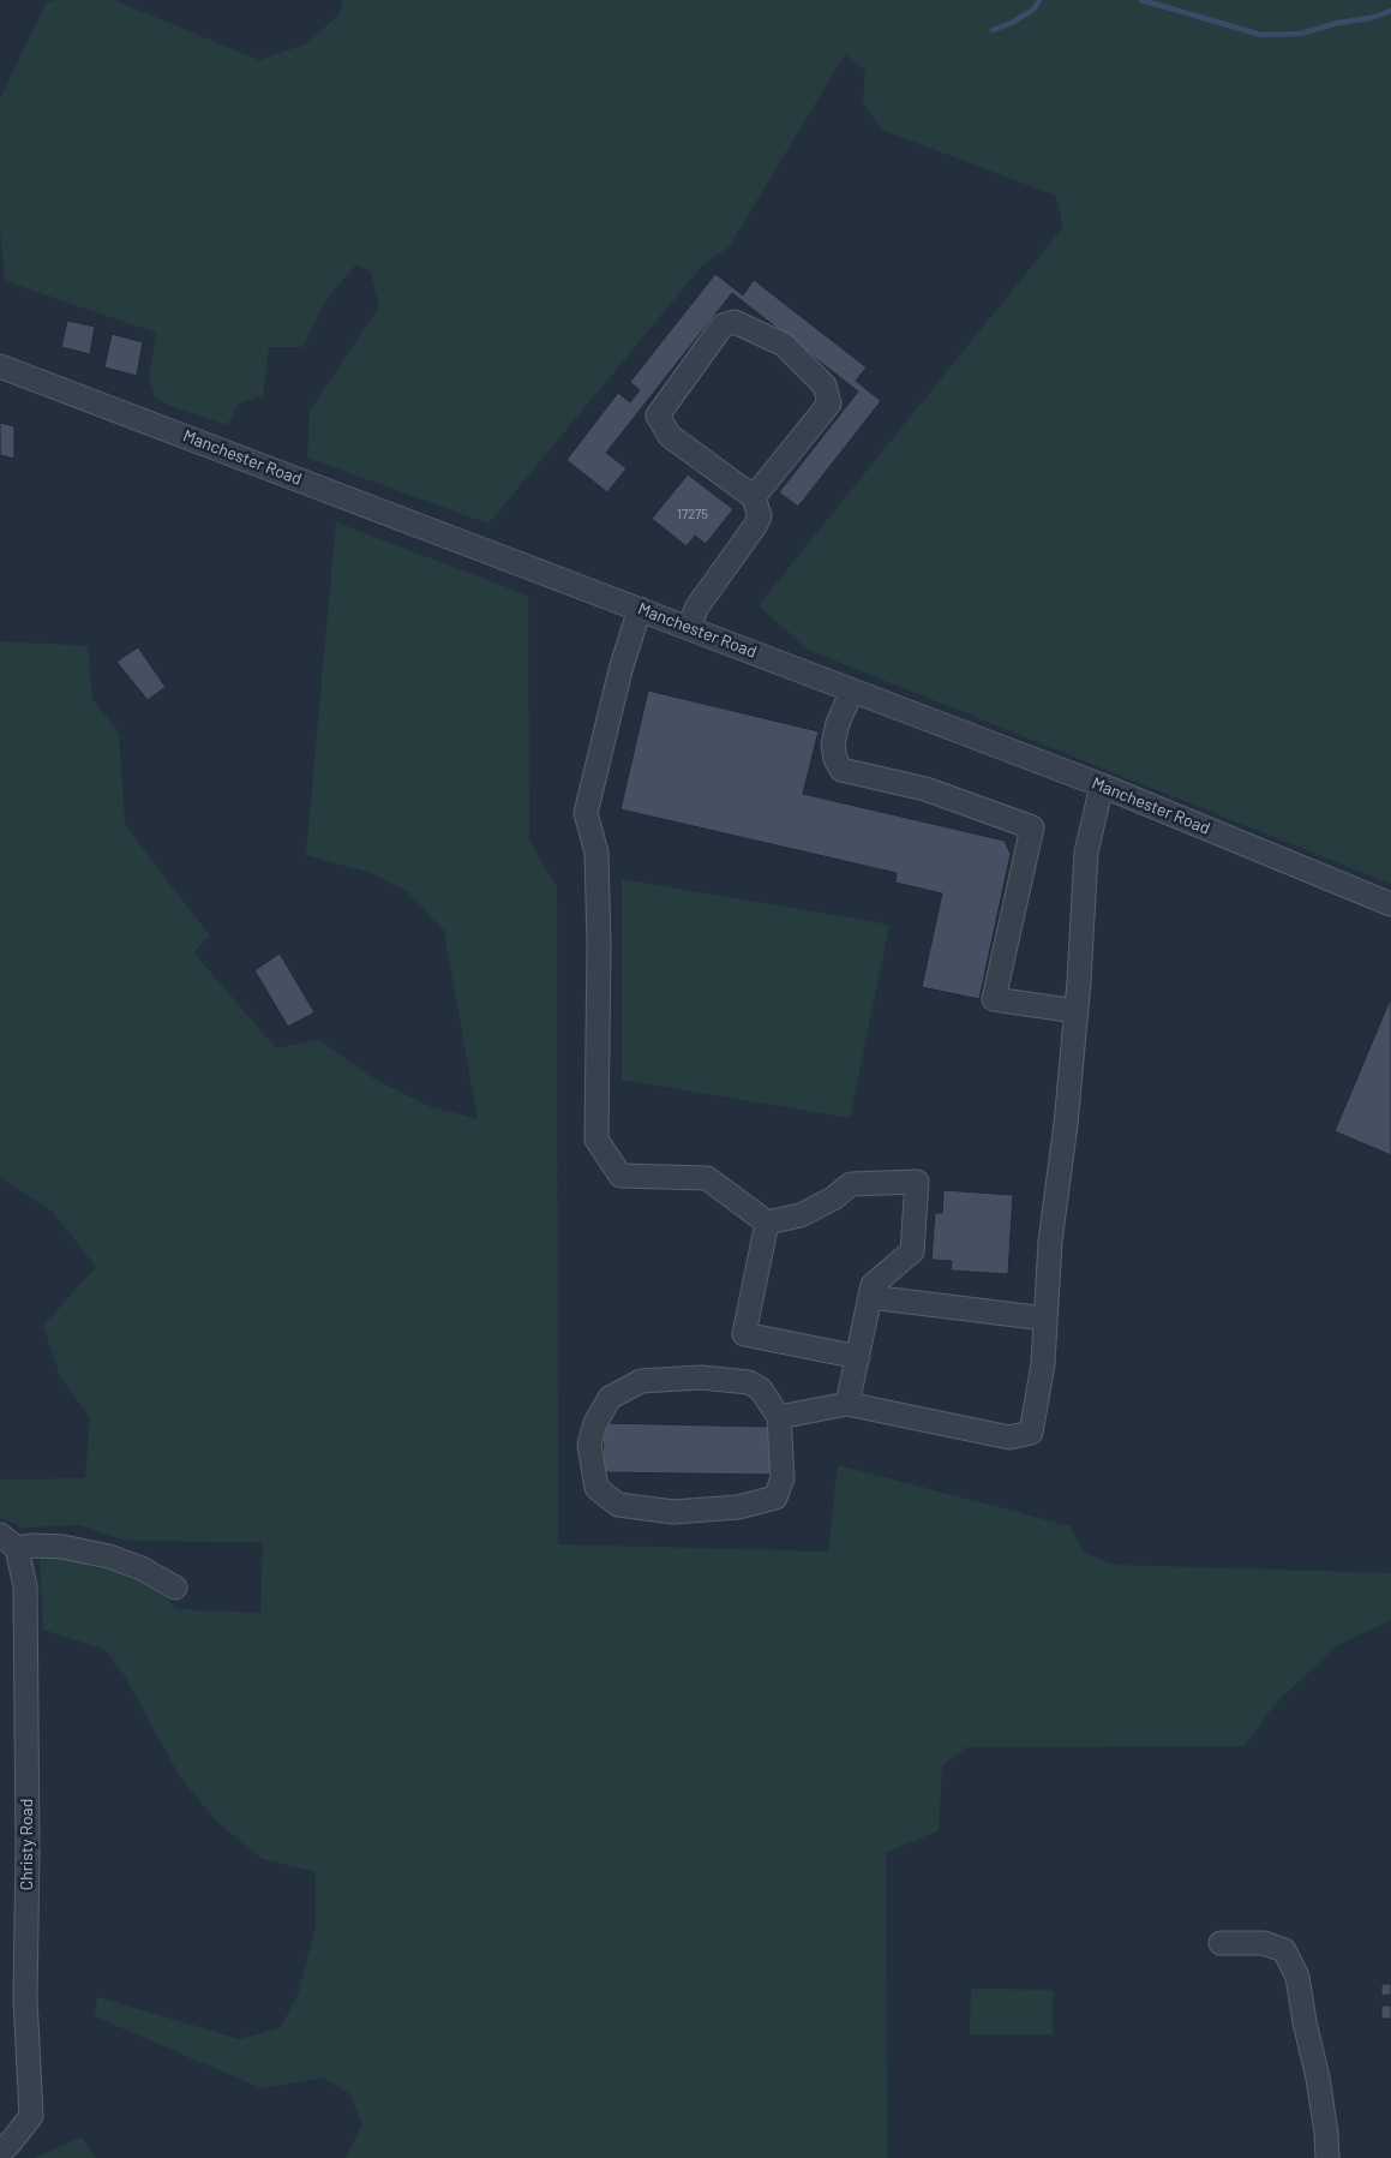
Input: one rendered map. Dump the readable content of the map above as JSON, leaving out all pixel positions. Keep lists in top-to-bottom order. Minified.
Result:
{"streets":{"street":["Manchester Road","Christy Road"]},"house_numbers":["17275"]}
